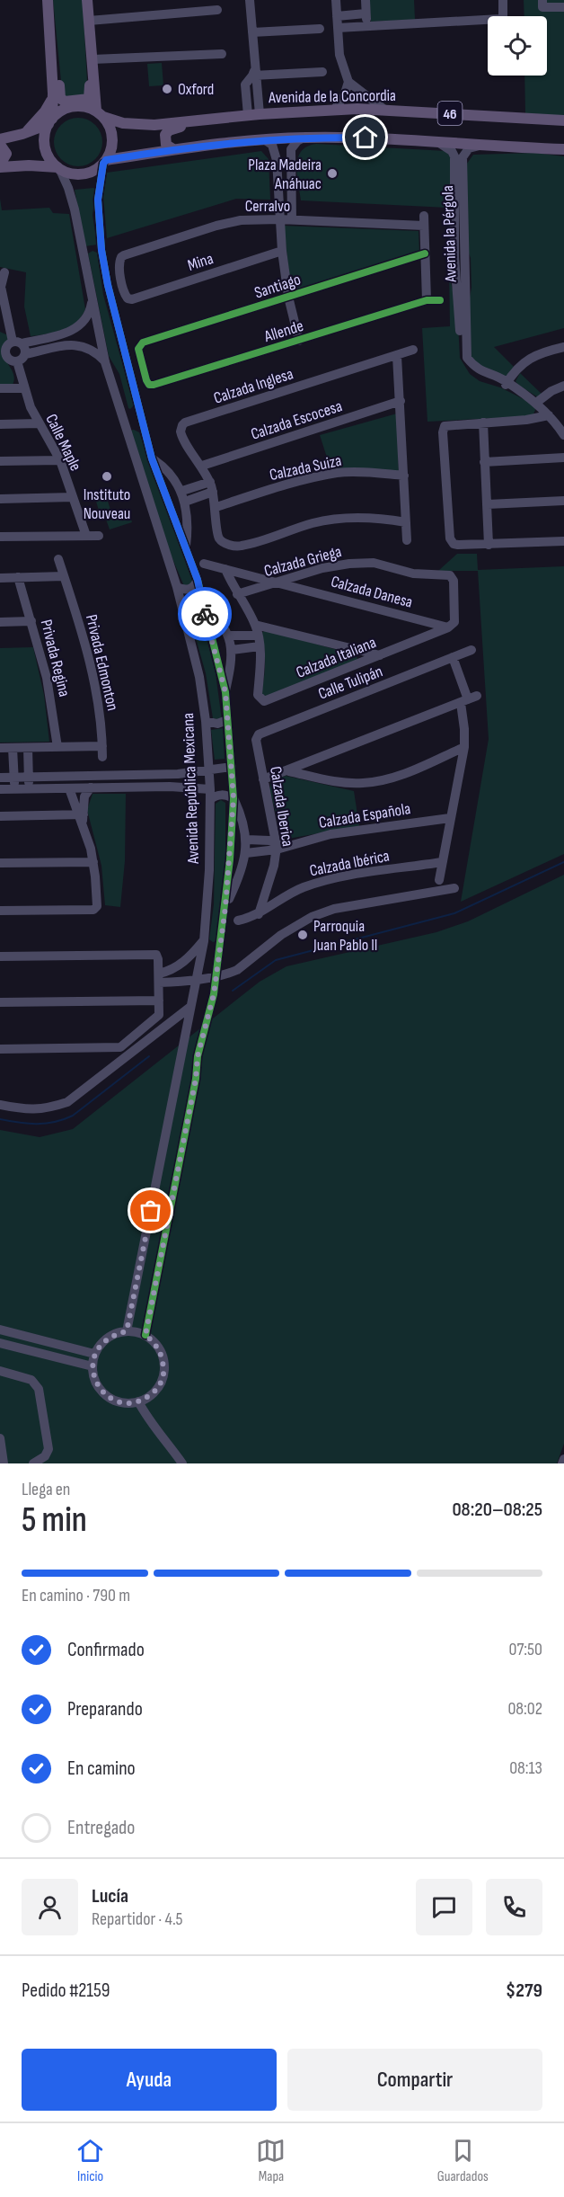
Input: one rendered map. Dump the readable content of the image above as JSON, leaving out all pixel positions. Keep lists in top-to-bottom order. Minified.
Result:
{"streets":{"main road":["Avenida de la Concordia","46"],"street":["Cerralvo","Avenida la Pérgola","Mina","Santiago","Allende","Calzada Inglesa","Calzada Escocesa","Calle Maple","Calzada Suiza","Calzada Griega","Calzada Danesa","Calzada Italiana","Privada Regina","Privada Edmonton","Calle Tulipán","Avenida República Mexicana","Calzada Iberica","Calzada Española","Calzada Ibérica"]},"crossings":[["Avenida de la Concordia","46"],["Avenida de la Concordia","Avenida República Mexicana"],["46","Avenida la Pérgola"],["46","Avenida República Mexicana"],["Cerralvo","Mina"],["Cerralvo","Santiago"],["Santiago","Allende"],["Calzada Inglesa","Calzada Escocesa"],["Calzada Inglesa","Calzada Suiza"],["Calzada Griega","Calzada Danesa"],["Calzada Griega","Calzada Italiana"],["Calzada Danesa","Calzada Italiana"],["Privada Regina","Privada Edmonton"],["Calle Tulipán","Calzada Iberica"],["Calzada Iberica","Calzada Española"],["Calzada Iberica","Calzada Ibérica"]],"places":["Oxford","Plaza Madeira Anáhuac","Instituto Nouveau","Parroquia Juan Pablo II"],"page":{"heading":["5 min","Llega en","08:20–08:25"],"panel":["Lucía","Repartidor · 4.5","Pedido #2159","$279"],"bar":"En camino · 790 m","list":[["Confirmado","07:50"],["Preparando","08:02"],["En camino","08:13"],"Entregado"],"buttons":["Ayuda","Compartir"],"tabs":["Inicio","Mapa","Guardados"]}}
